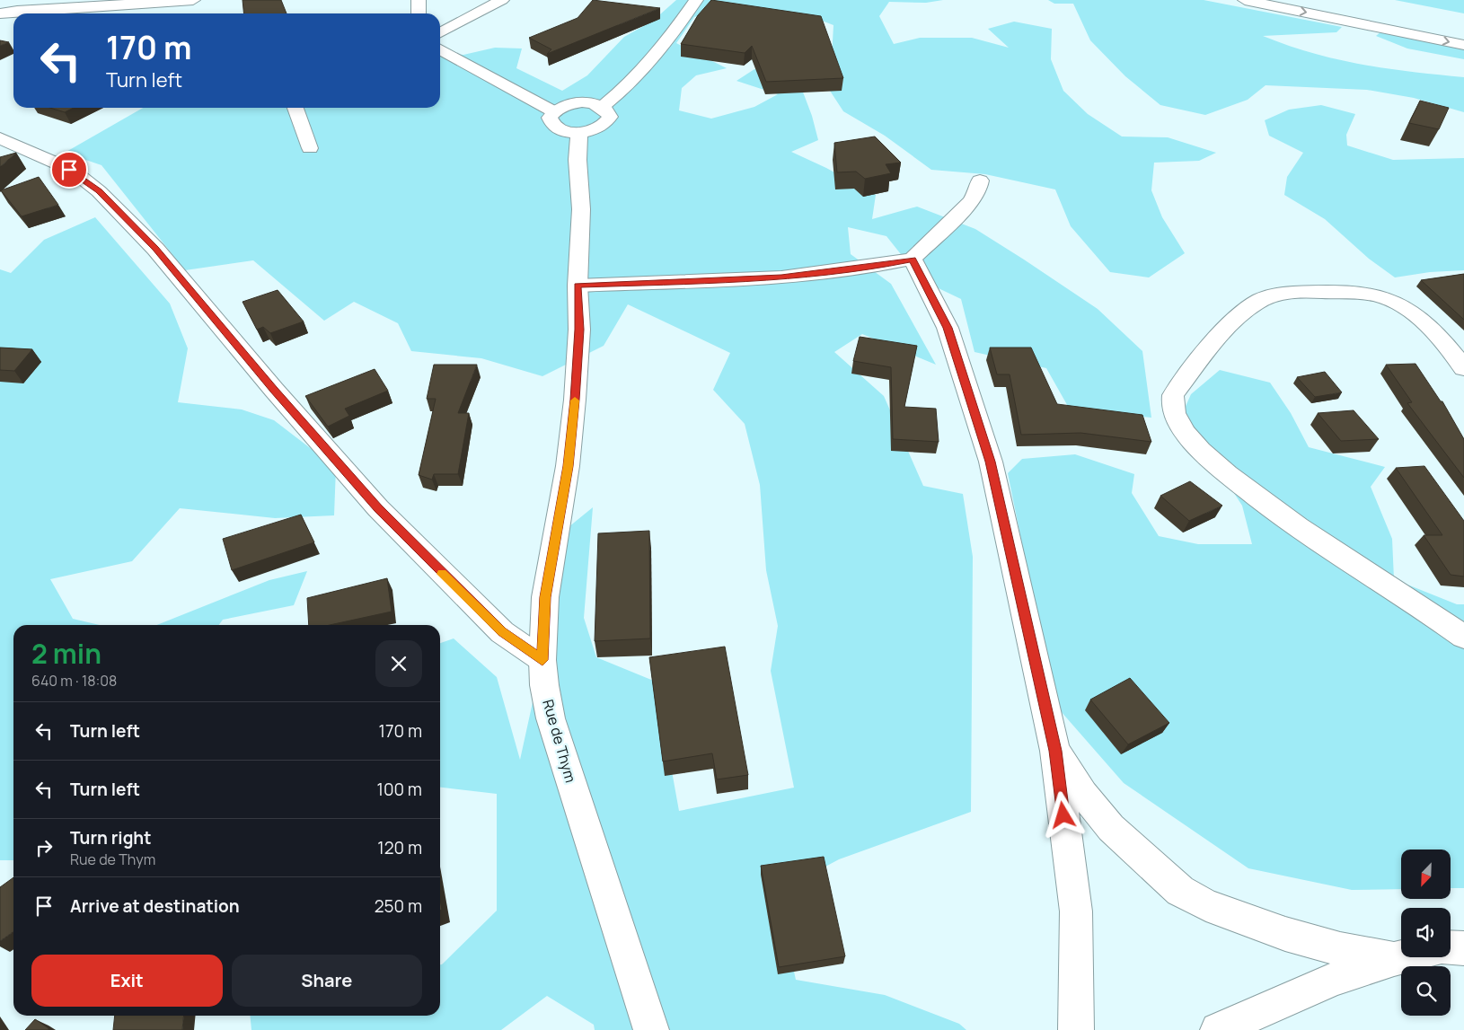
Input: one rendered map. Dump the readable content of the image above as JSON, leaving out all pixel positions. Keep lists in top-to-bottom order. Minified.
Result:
{"streets":{"street":["Rue de Thym"]},"north":"bottom left","page":{"turn":["170 m","Turn left"],"heading":["2 min","640 m · 18:08"],"list":[{"name":"Turn left","value":"170 m"},{"name":"Turn left","value":"100 m"},{"name":"Turn right","note":"Rue de Thym","value":"120 m"},{"name":"Arrive at destination","value":"250 m"}],"buttons":["Exit","Share"]}}
